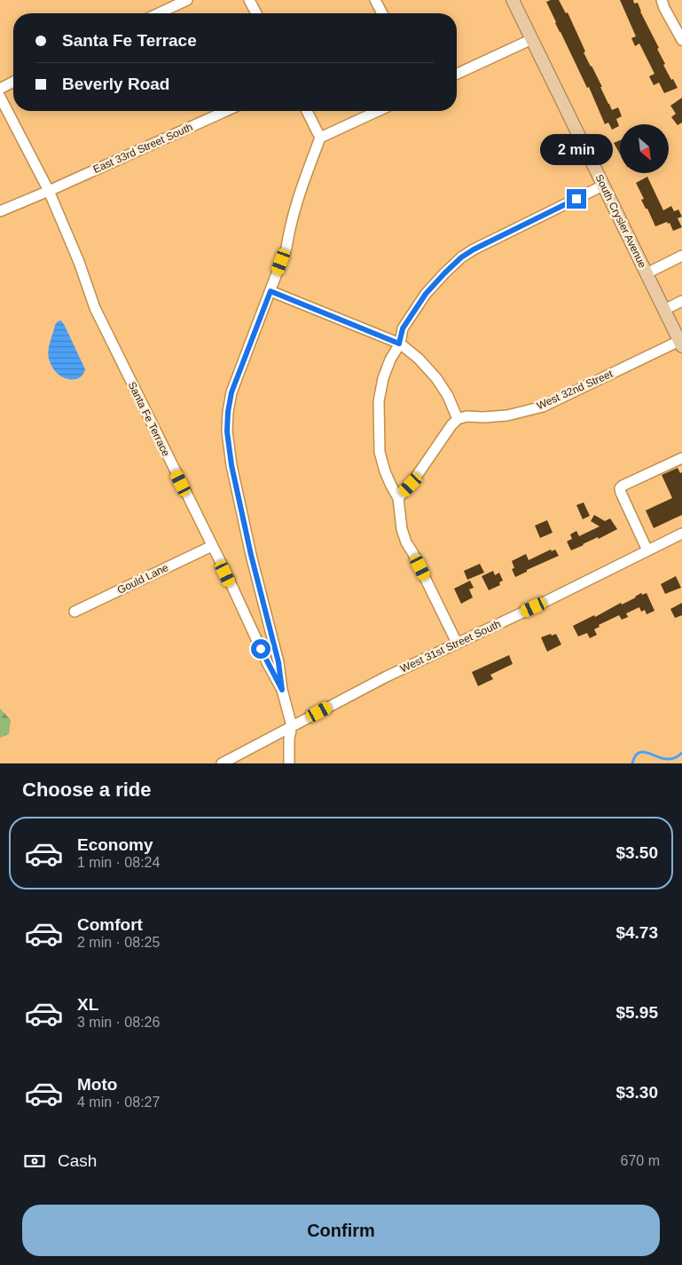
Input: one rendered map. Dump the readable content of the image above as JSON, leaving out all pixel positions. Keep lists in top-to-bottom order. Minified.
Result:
{"streets":{"main road":["South Crysler Avenue"],"street":["East 33rd Street South","West 32nd Street","Santa Fe Terrace","Gould Lane","West 31st Street South"]},"crossings":[["East 33rd Street South","Santa Fe Terrace"],["South Crysler Avenue","West 32nd Street"],["Santa Fe Terrace","Gould Lane"]],"north":"bottom right","page":{"banner":["Santa Fe Terrace","Beverly Road"],"bubble":"2 min","heading":"Choose a ride","list":[{"name":"Economy","note":"1 min · 08:24","value":"$3.50"},{"name":"Comfort","note":"2 min · 08:25","value":"$4.73"},{"name":"XL","note":"3 min · 08:26","value":"$5.95"},{"name":"Moto","note":"4 min · 08:27","value":"$3.30"}],"pay":["Cash","670 m"],"buttons":"Confirm"}}
